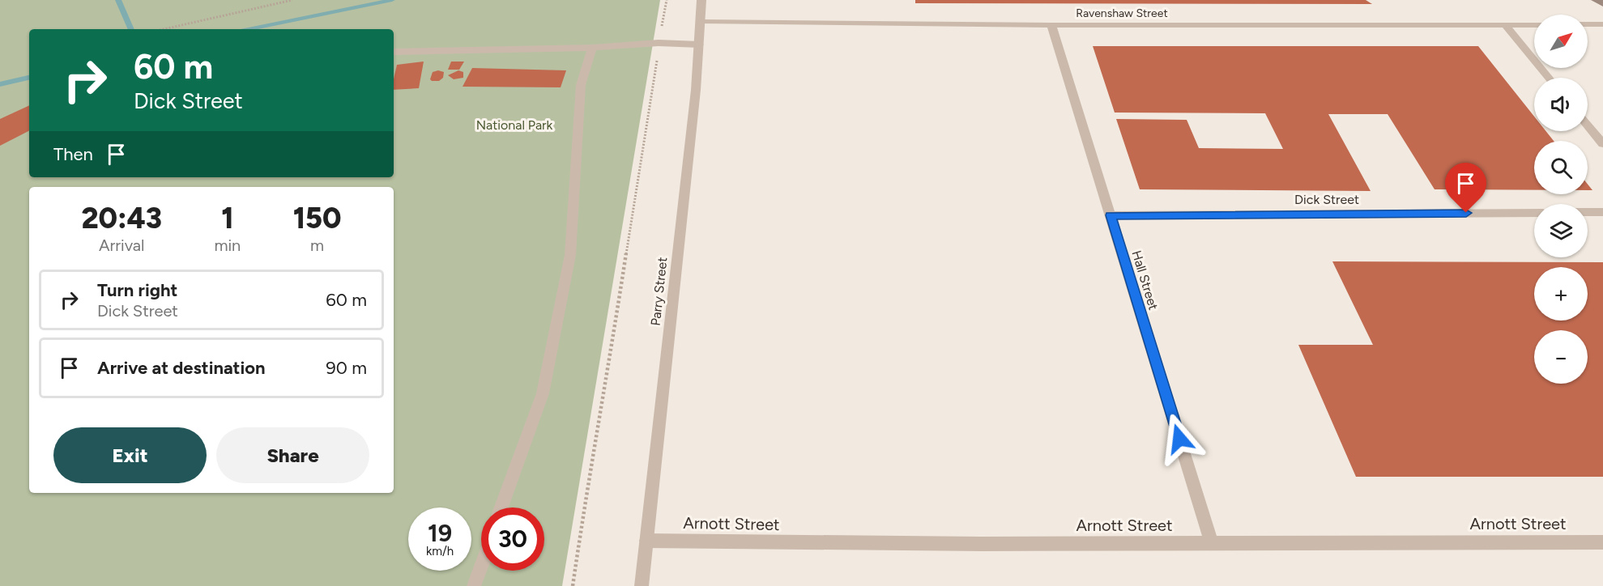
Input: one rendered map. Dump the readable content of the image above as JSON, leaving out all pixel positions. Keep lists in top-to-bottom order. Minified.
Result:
{"streets":{"street":["Ravenshaw Street","Dick Street","Hall Street","Parry Street","Arnott Street"]},"crossings":[["Ravenshaw Street","Hall Street"],["Ravenshaw Street","Parry Street"],["Dick Street","Hall Street"],["Hall Street","Arnott Street"],["Parry Street","Arnott Street"]],"parks":["National Park"],"north":"top right","page":{"map_buttons":["+","−"],"turn":["60 m","Dick Street"],"then":"Then","eta":["20:43","Arrival","1","min","150","m"],"list":[{"name":"Turn right","note":"Dick Street","value":"60 m"},{"name":"Arrive at destination","value":"90 m"}],"buttons":["Exit","Share"],"speed":"19 km/h","limit":"30"}}
